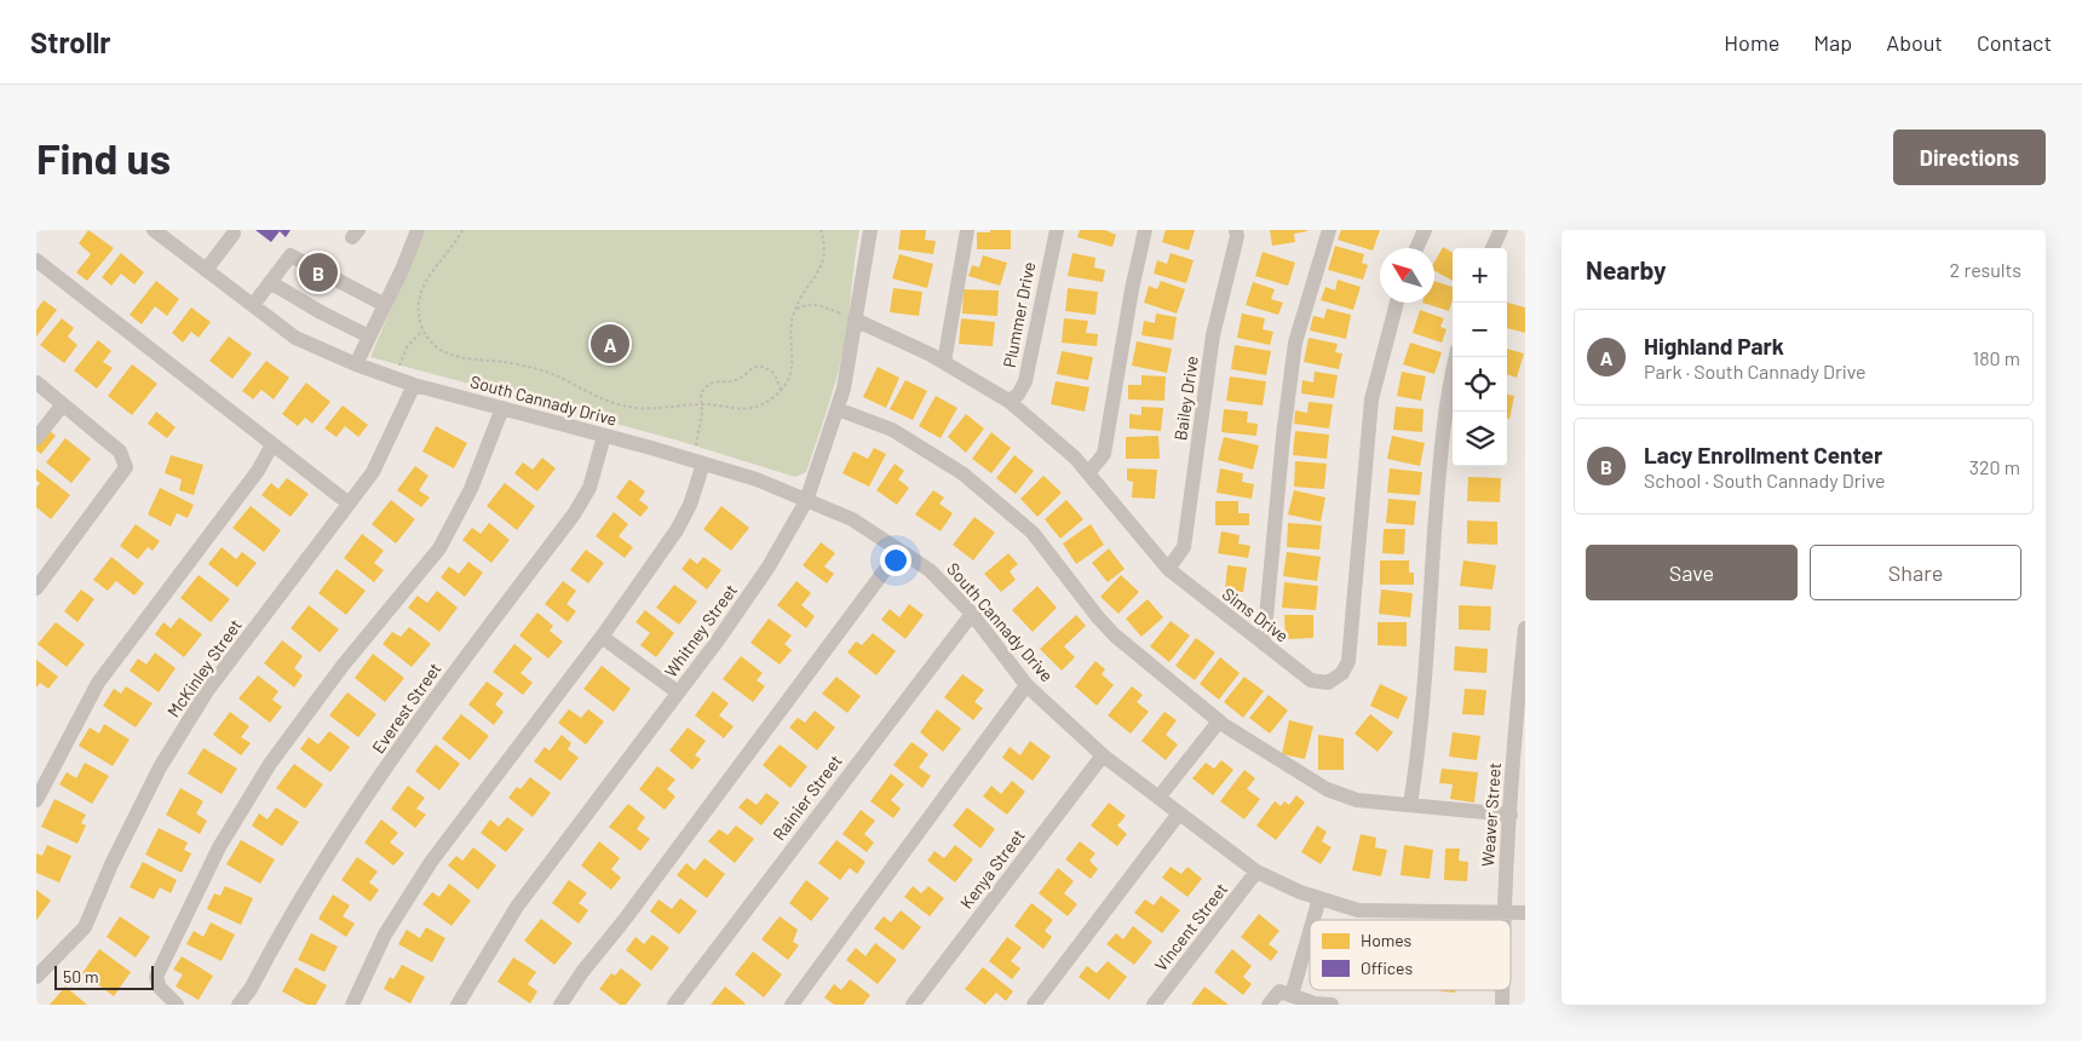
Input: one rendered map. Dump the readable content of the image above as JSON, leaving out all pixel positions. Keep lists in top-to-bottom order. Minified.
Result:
{"streets":{"street":["Plummer Drive","Bailey Drive","South Cannady Drive","Sims Drive","Whitney Street","McKinley Street","Everest Street","Rainier Street","Weaver Street","Kenya Street","Vincent Street"]},"crossings":[["Plummer Drive","Sims Drive"],["Bailey Drive","Sims Drive"],["South Cannady Drive","Whitney Street"],["South Cannady Drive","McKinley Street"],["South Cannady Drive","Everest Street"],["South Cannady Drive","Rainier Street"],["South Cannady Drive","Weaver Street"],["South Cannady Drive","Kenya Street"],["South Cannady Drive","Vincent Street"],["Sims Drive","Whitney Street"]],"legend":["Homes","Offices"],"scale_bar":"50 m","north":"top left","page":{"header":"Strollr","nav":["Home","Map","About","Contact"],"buttons":["Directions",["Save","Share"]],"title":"Find us","heading":["Nearby","2 results"],"map_buttons":["+","−"],"pins":["B","A"],"list":[{"mark":"A","name":"Highland Park","note":"Park · South Cannady Drive","value":"180 m"},{"mark":"B","name":"Lacy Enrollment Center","note":"School · South Cannady Drive","value":"320 m"}],"scale":"50 m"}}
